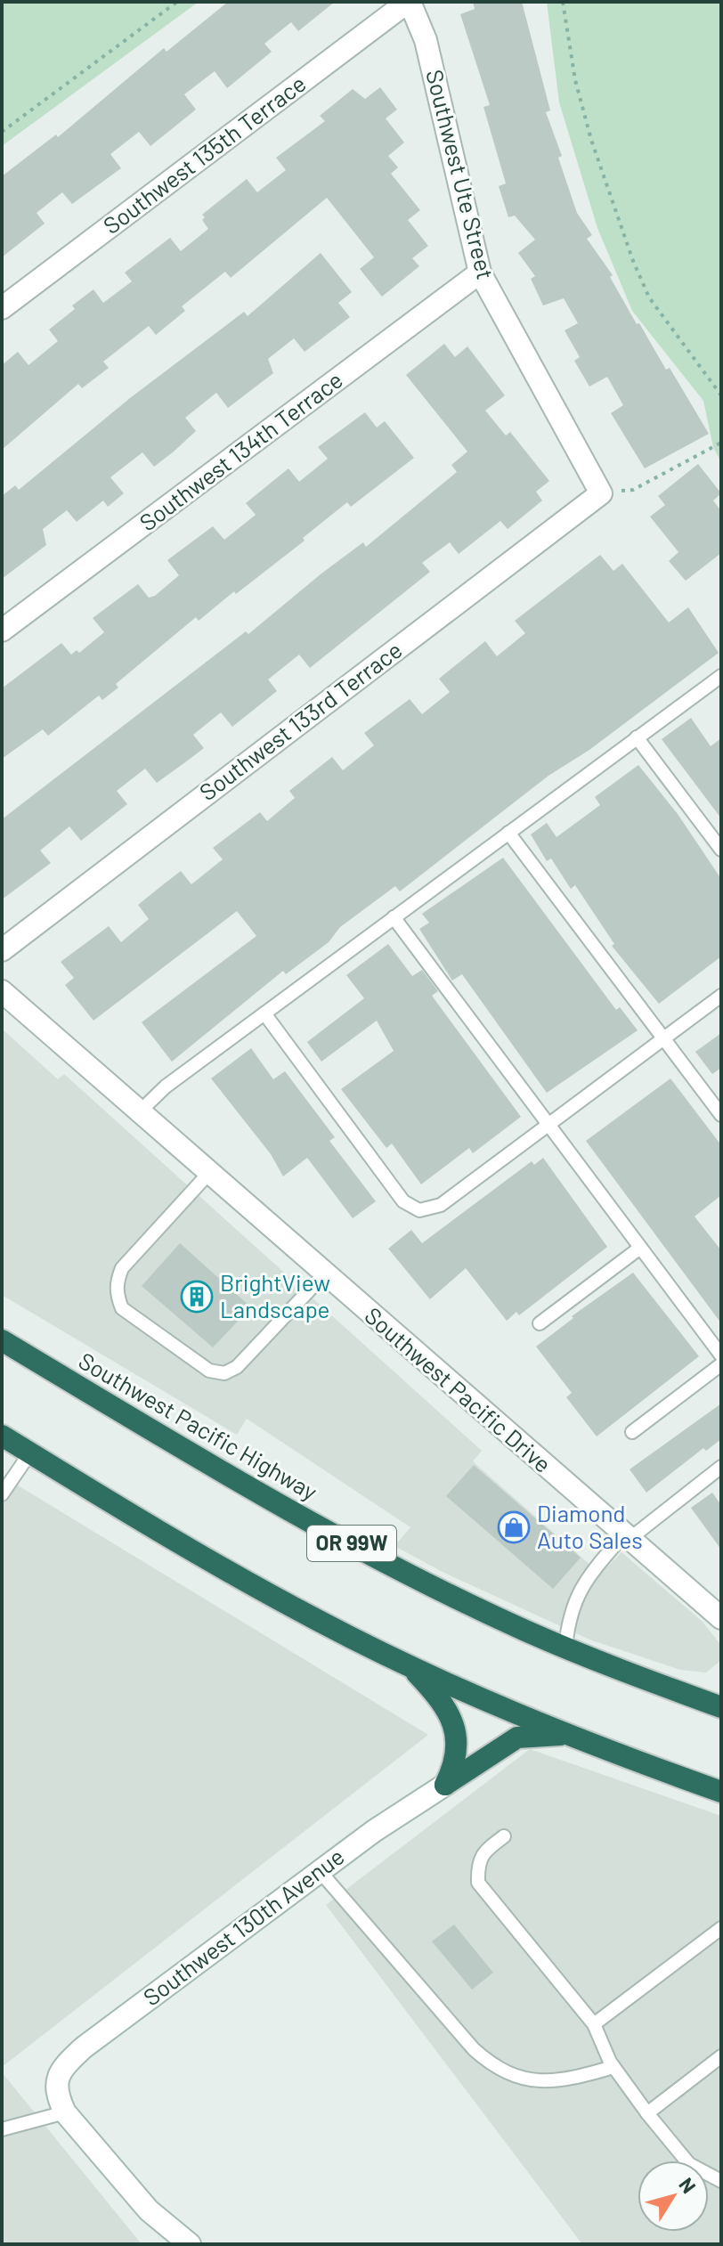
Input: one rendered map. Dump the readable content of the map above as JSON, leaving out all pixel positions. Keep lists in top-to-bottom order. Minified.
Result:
{"streets":{"highway":["Southwest Pacific Highway","OR 99W"],"street":["Southwest 135th Terrace","Southwest Ute Street","Southwest 134th Terrace","Southwest 133rd Terrace","Southwest Pacific Drive","Southwest 130th Avenue"]},"crossings":[["Southwest 135th Terrace","Southwest Ute Street"],["Southwest Ute Street","Southwest 134th Terrace"],["Southwest Ute Street","Southwest 133rd Terrace"]],"places":{"building":["BrightView Landscape"],"shop":["Diamond Auto Sales"]},"north":"top right"}
